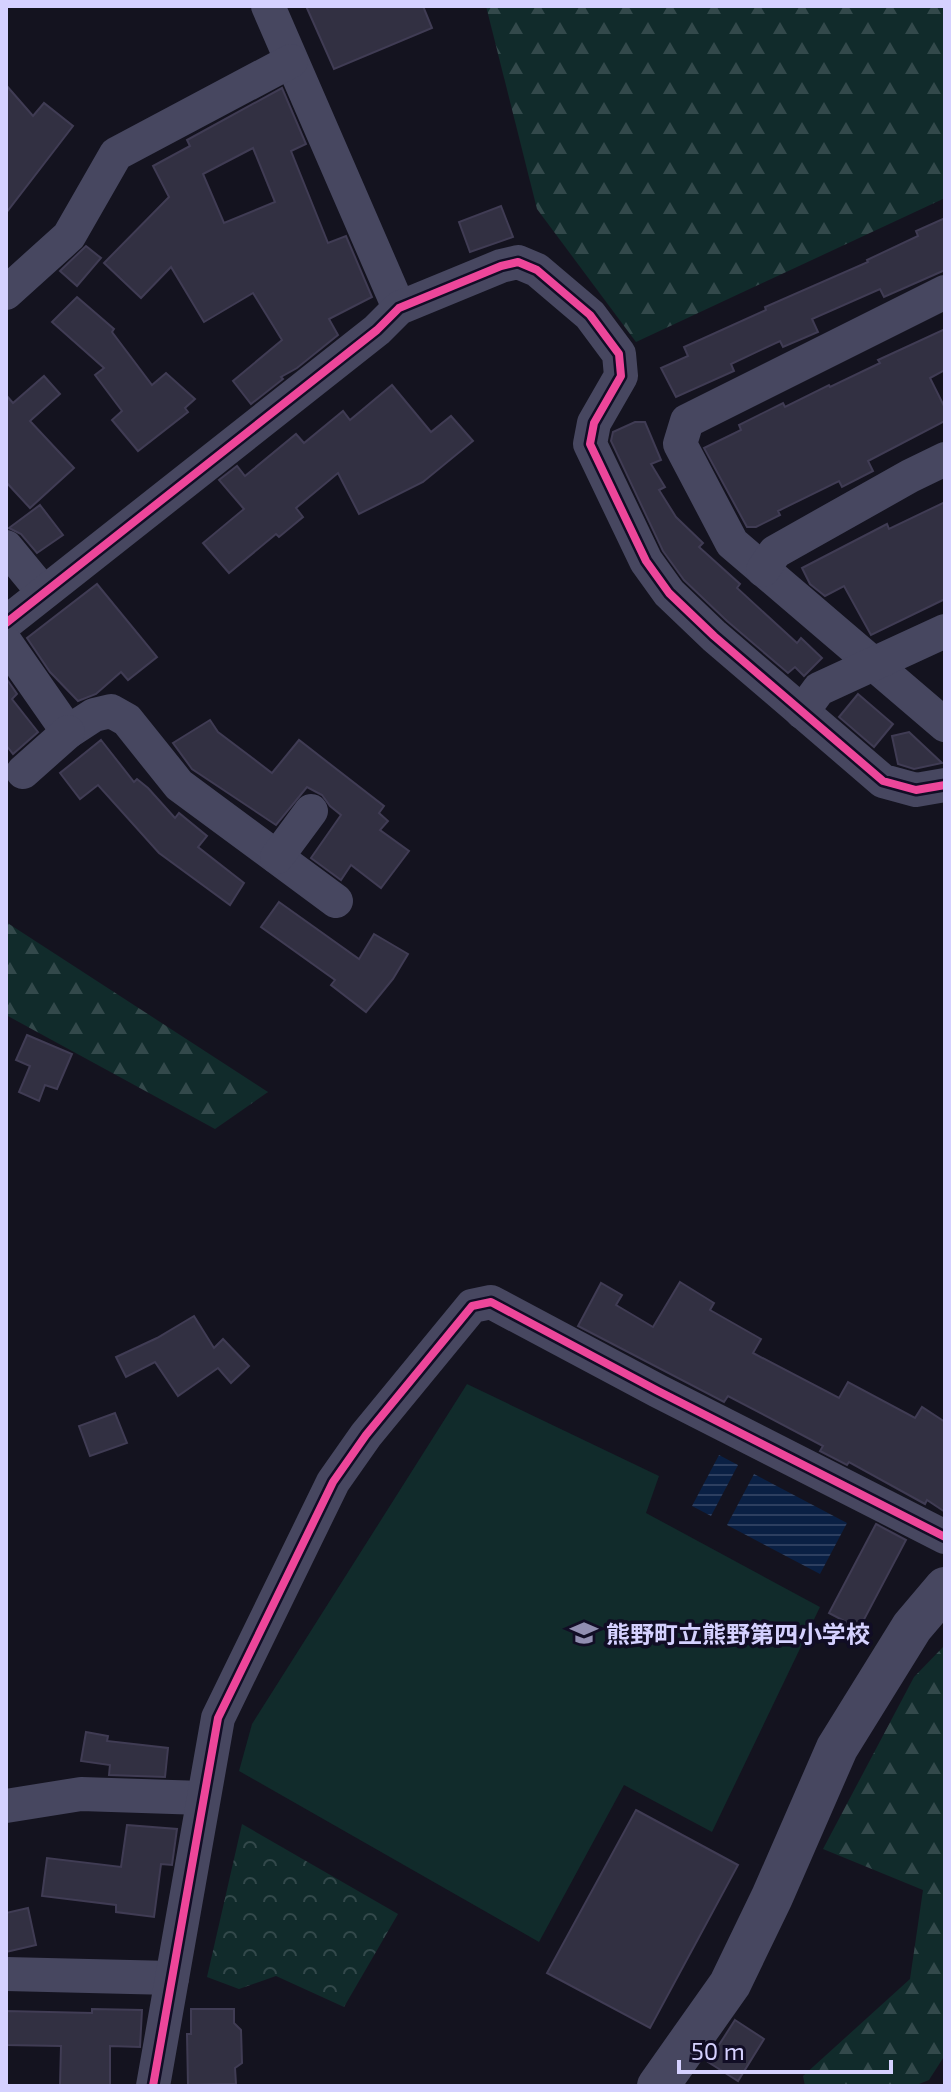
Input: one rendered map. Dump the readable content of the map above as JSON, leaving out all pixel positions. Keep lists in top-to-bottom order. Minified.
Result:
{"places":{"school or university":["熊野町立熊野第四小学校"]},"scale_bar":"50 m"}
